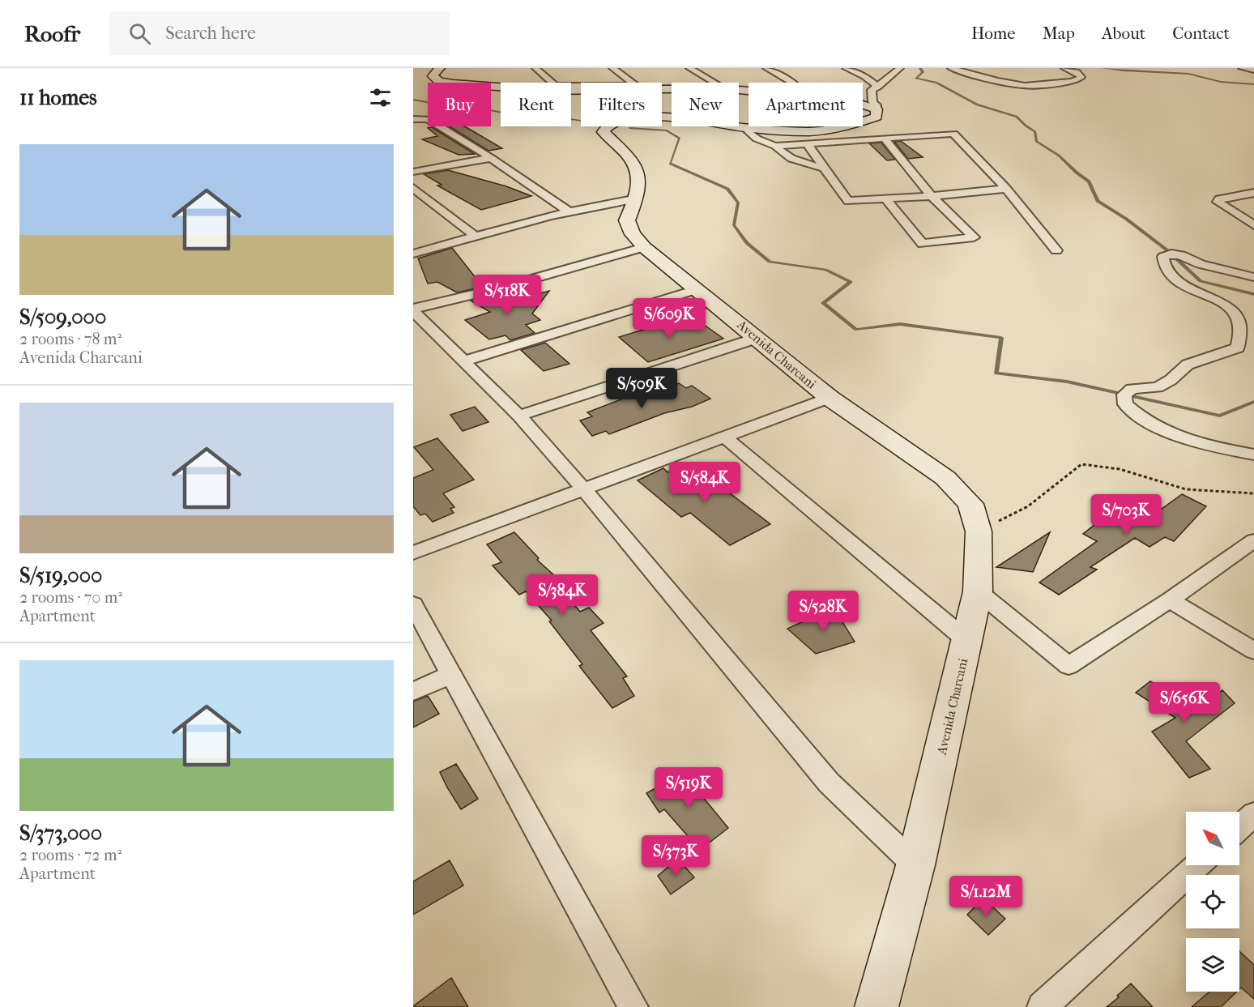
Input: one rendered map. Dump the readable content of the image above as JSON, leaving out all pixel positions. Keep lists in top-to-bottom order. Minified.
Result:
{"streets":{"main road":["Avenida Charcani"]},"north":"top left","page":{"header":"Roofr","search":"Search here","nav":["Home","Map","About","Contact"],"heading":"11 homes","chip":["Buy","Rent","Filters","New","Apartment"],"list":[{"name":"S/509,000","note":"2 rooms · 78 m² · Avenida Charcani"},{"name":"S/519,000","note":"2 rooms · 70 m² · Apartment"},{"name":"S/373,000","note":"2 rooms · 72 m² · Apartment"}],"price":["S/518K","S/609K","S/509K","S/584K","S/703K","S/384K","S/528K","S/656K","S/519K","S/373K","S/1.12M"]}}
